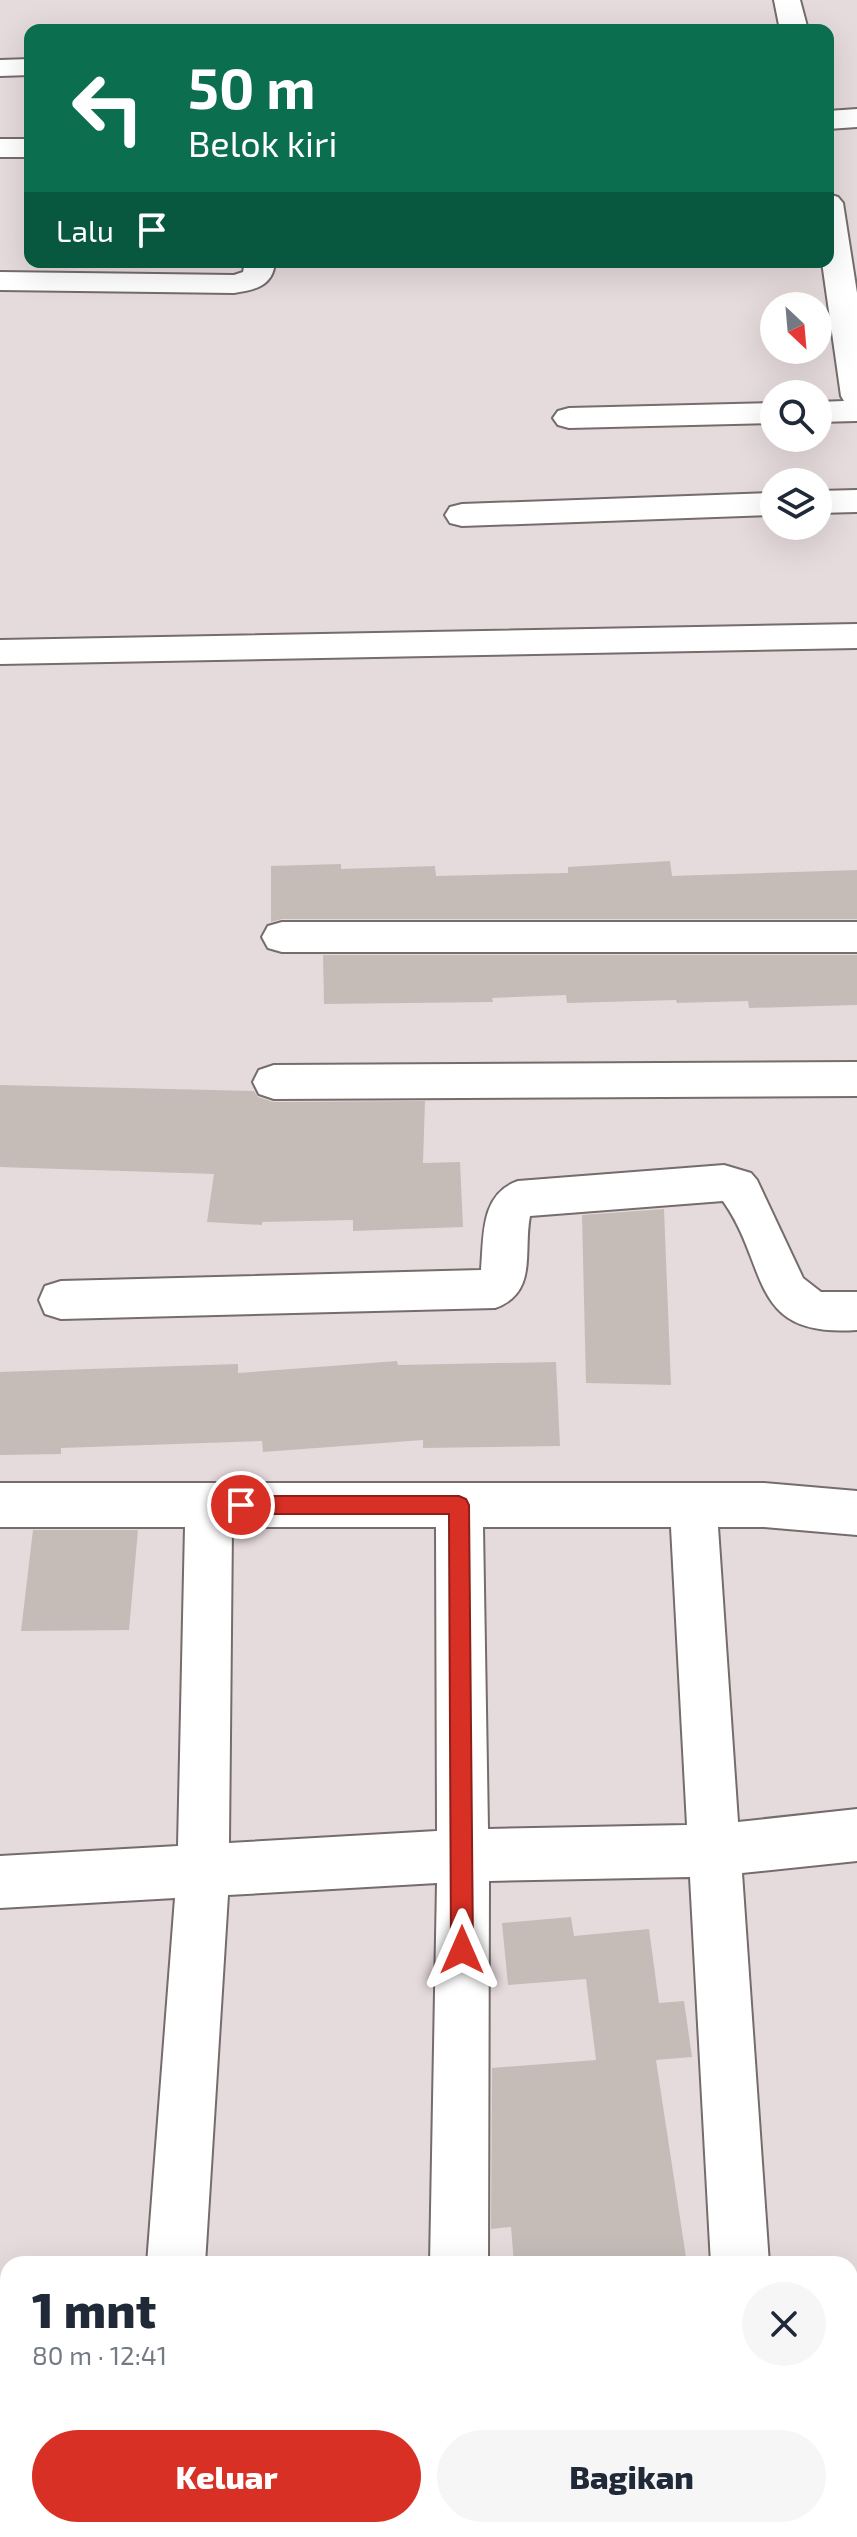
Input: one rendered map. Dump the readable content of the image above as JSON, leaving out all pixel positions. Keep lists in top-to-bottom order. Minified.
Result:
{"north":"bottom right","page":{"turn":["50 m","Belok kiri"],"then":"Lalu","heading":["1 mnt","80 m · 12:41"],"buttons":["Keluar","Bagikan"]}}
